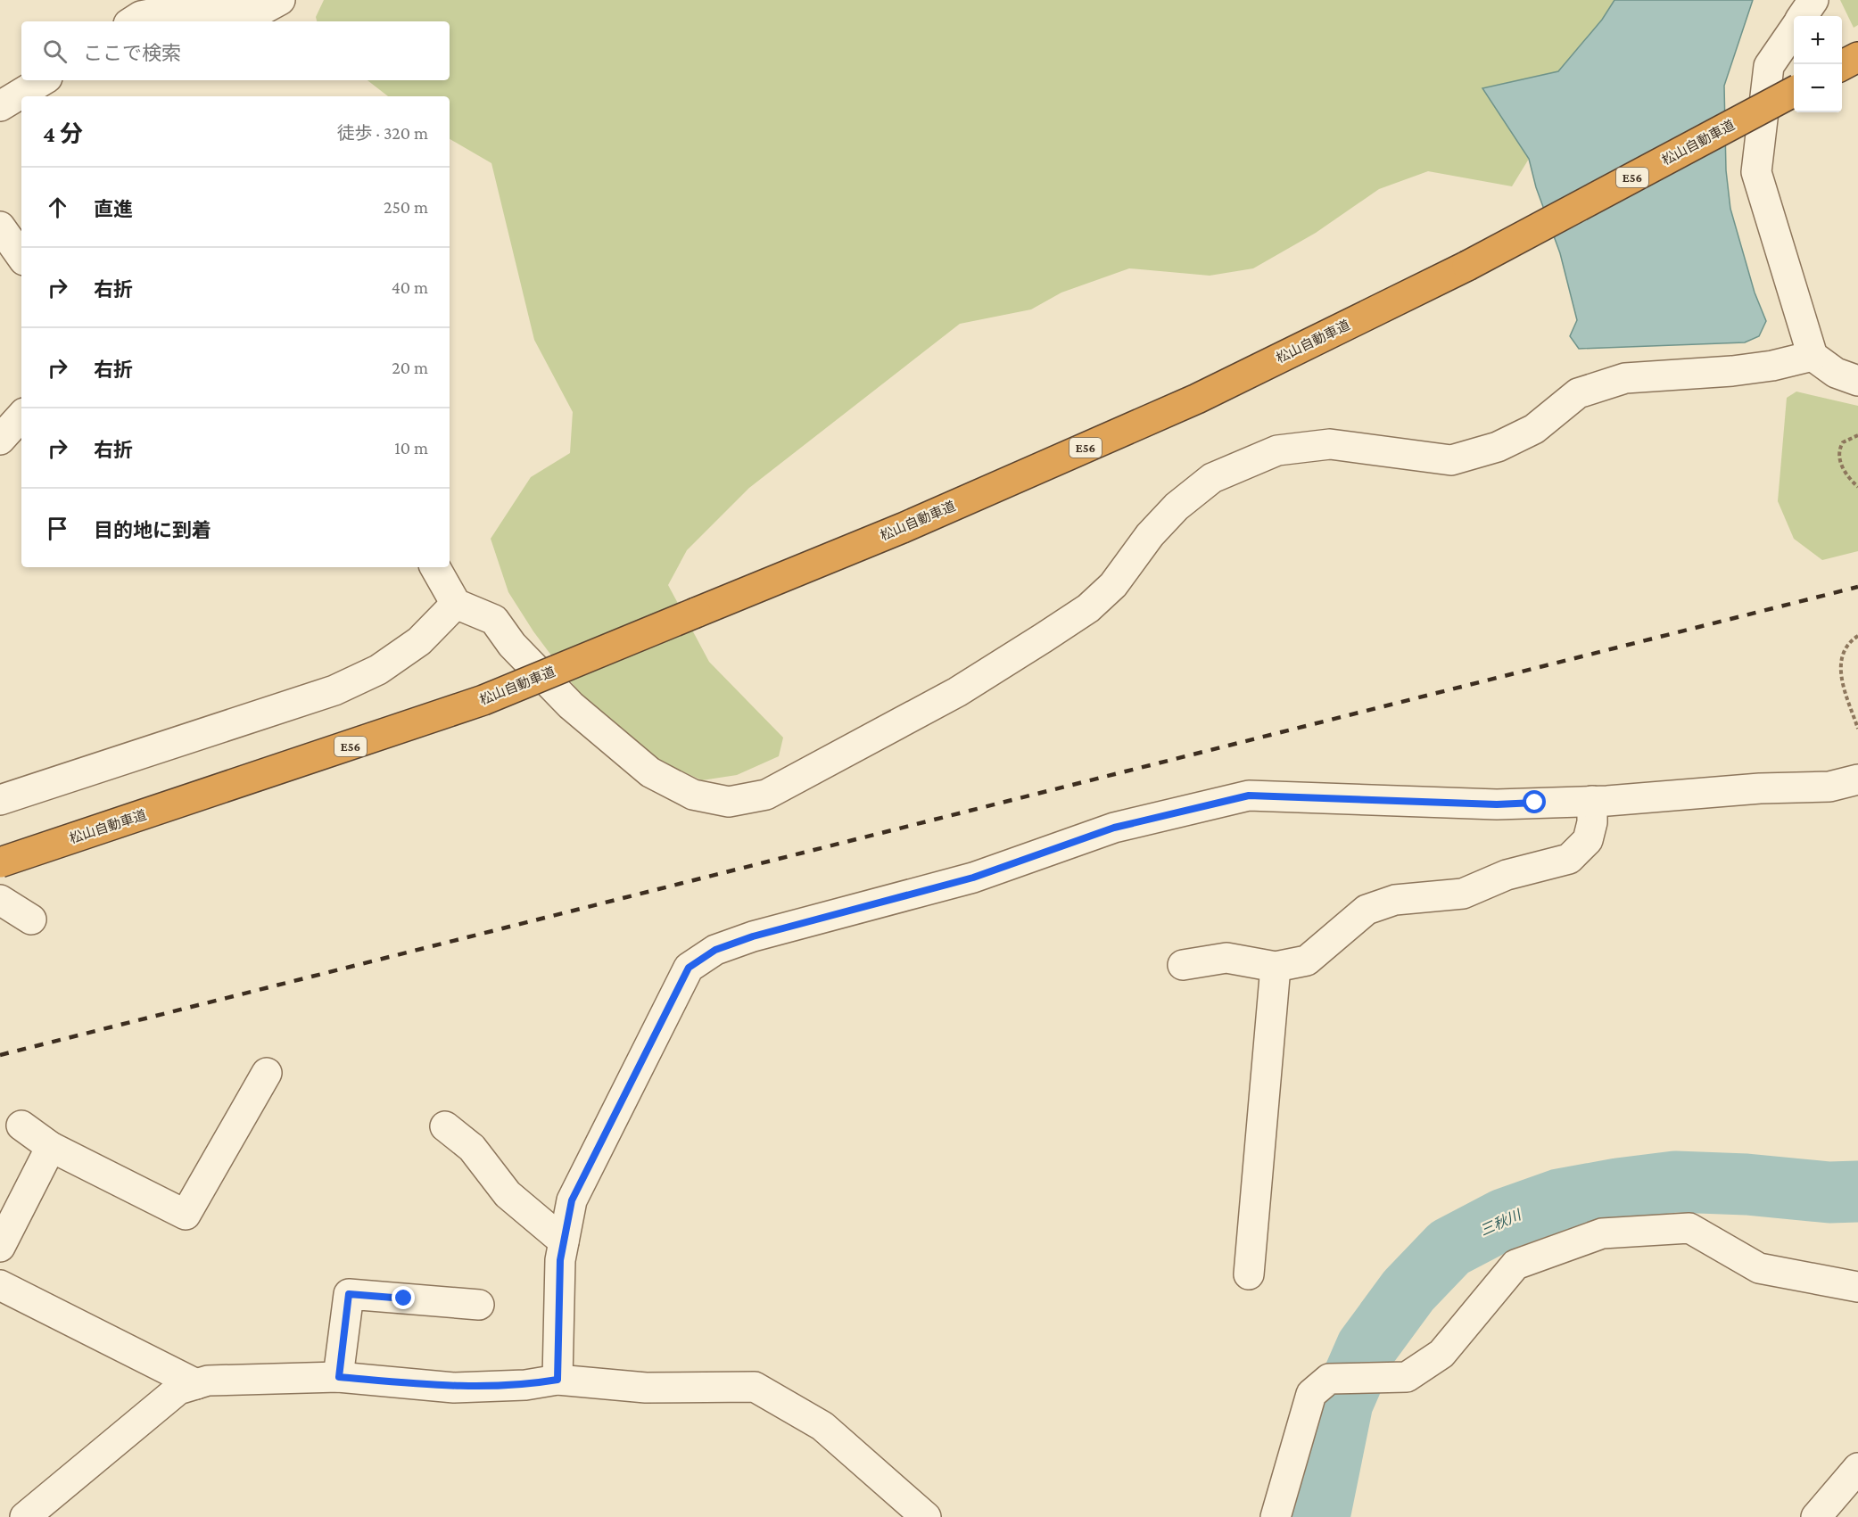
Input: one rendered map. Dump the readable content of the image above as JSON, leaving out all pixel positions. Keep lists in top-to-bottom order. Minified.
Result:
{"streets":{"highway":["松山自動車道","E56"]},"water":["三秋川"],"page":{"map_buttons":["+","−"],"search":"ここで検索","heading":["4 分","徒歩 · 320 m"],"list":[["直進","250 m"],["右折","40 m"],["右折","20 m"],["右折","10 m"],"目的地に到着"]}}
